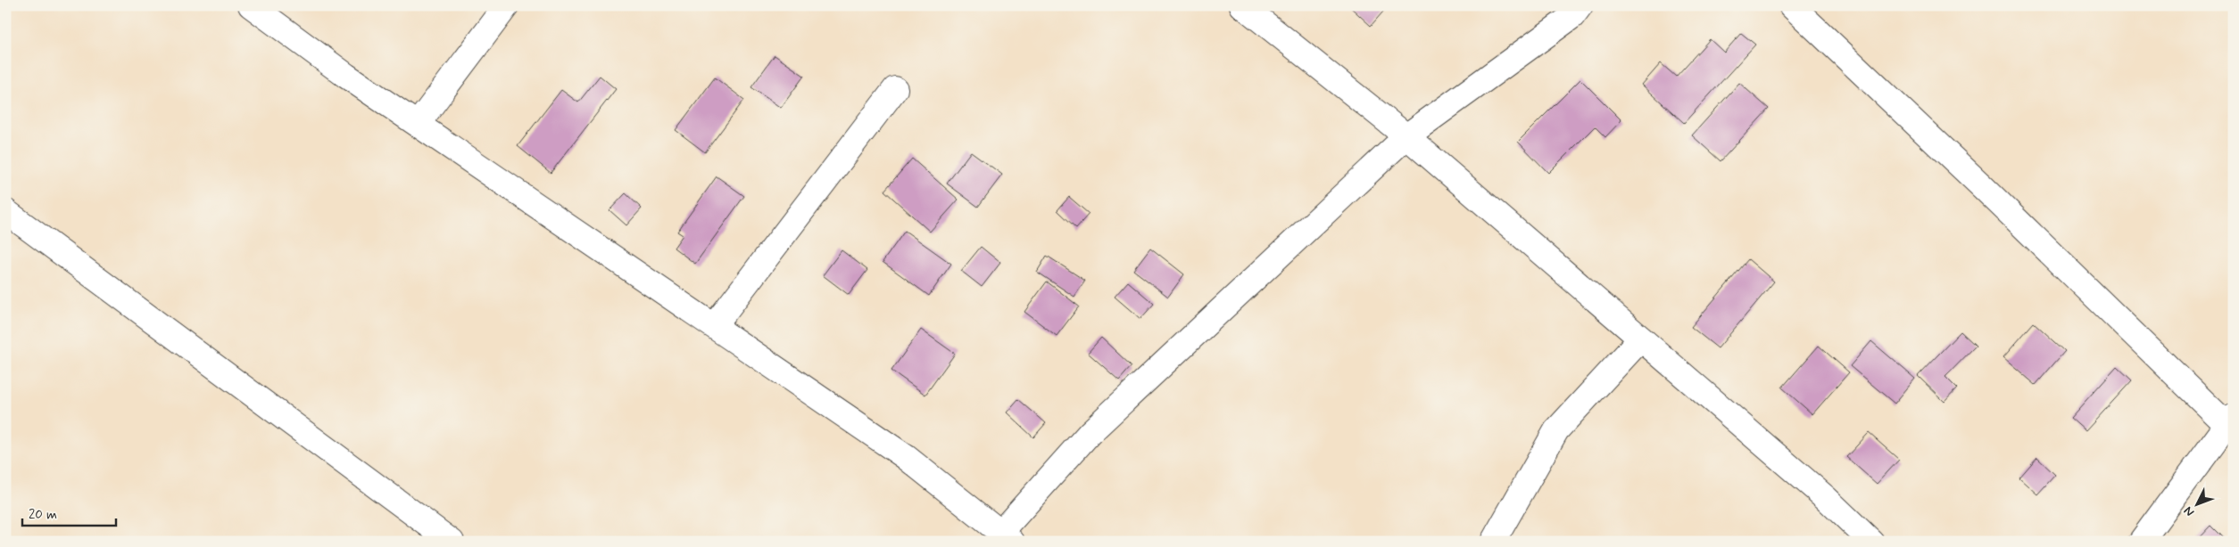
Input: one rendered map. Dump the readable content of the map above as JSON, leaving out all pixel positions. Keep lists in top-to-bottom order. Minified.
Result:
{"scale_bar":"20 m","north":"bottom left"}
